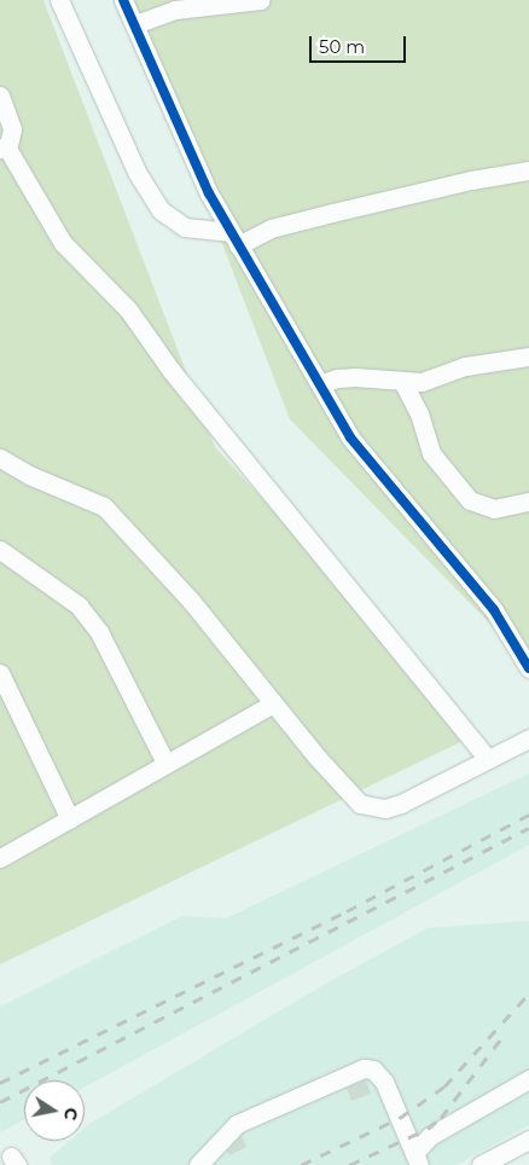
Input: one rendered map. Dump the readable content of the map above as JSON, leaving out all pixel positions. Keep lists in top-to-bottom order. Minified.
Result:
{"scale_bar":"50 m","north":"right"}
